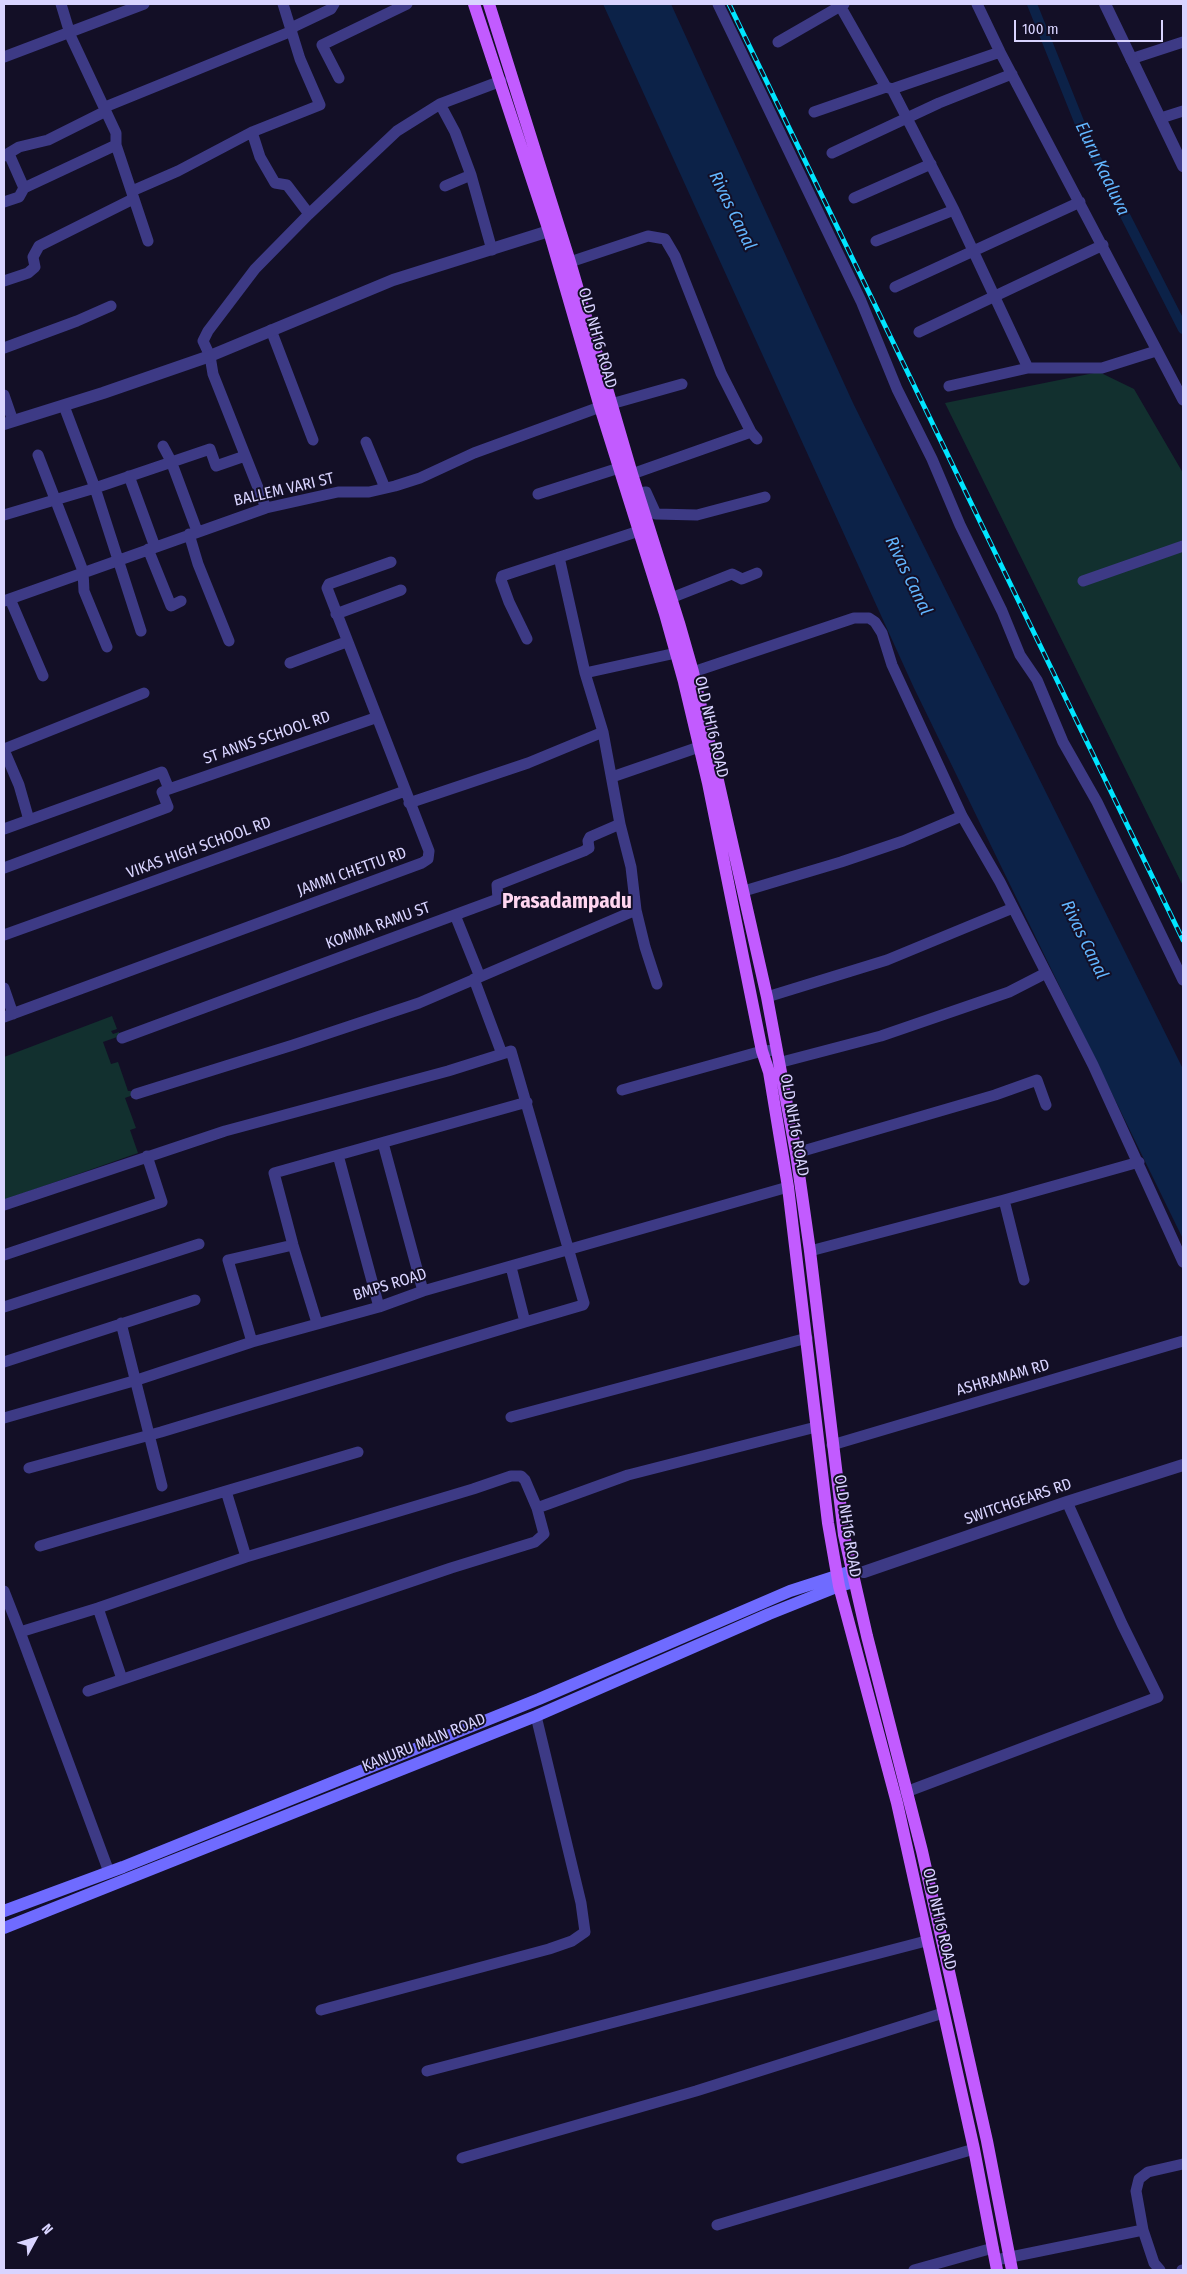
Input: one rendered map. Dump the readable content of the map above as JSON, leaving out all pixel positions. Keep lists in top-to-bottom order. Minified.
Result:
{"streets":{"main road":["OLD NH16 ROAD","KANURU MAIN ROAD"],"street":["BALLEM VARI ST","ST ANNS SCHOOL RD","VIKAS HIGH SCHOOL RD","JAMMI CHETTU RD","KOMMA RAMU ST","BMPS ROAD","ASHRAMAM RD","SWITCHGEARS RD"]},"crossings":[["OLD NH16 ROAD","BALLEM VARI ST"],["OLD NH16 ROAD","BMPS ROAD"],["OLD NH16 ROAD","ASHRAMAM RD"],["OLD NH16 ROAD","SWITCHGEARS RD"],["OLD NH16 ROAD","KANURU MAIN ROAD"],["ST ANNS SCHOOL RD","JAMMI CHETTU RD"],["VIKAS HIGH SCHOOL RD","JAMMI CHETTU RD"],["SWITCHGEARS RD","KANURU MAIN ROAD"]],"districts":["Prasadampadu"],"water":["Eluru Kaaluva","Rivas Canal"],"scale_bar":"100 m","north":"top right"}
